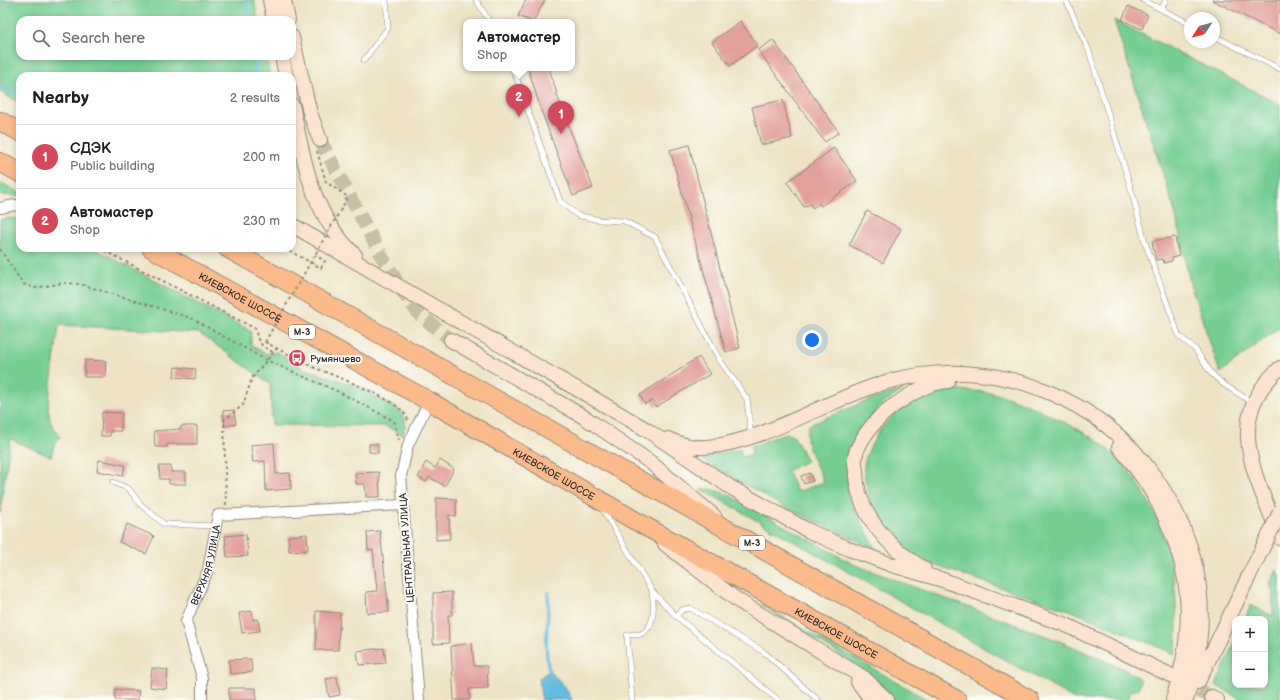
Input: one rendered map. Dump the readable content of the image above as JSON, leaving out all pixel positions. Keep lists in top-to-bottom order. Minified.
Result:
{"streets":{"highway":["КИЕВСКОЕ ШОССЕ","М-3"],"street":["ЦЕНТРАЛЬНАЯ УЛИЦА","ВЕРХНЯЯ УЛИЦА"]},"crossings":[["КИЕВСКОЕ ШОССЕ","ЦЕНТРАЛЬНАЯ УЛИЦА"],["ЦЕНТРАЛЬНАЯ УЛИЦА","ВЕРХНЯЯ УЛИЦА"]],"places":{"bus stop":["Румянцево"]},"north":"bottom left","page":{"search":"Search here","popup":["Автомастер","Shop"],"heading":["Nearby","2 results"],"pins":["2","1"],"list":[{"mark":"1","name":"СДЭК","note":"Public building","value":"200 m"},{"mark":"2","name":"Автомастер","note":"Shop","value":"230 m"}],"map_buttons":["+","−"]}}
